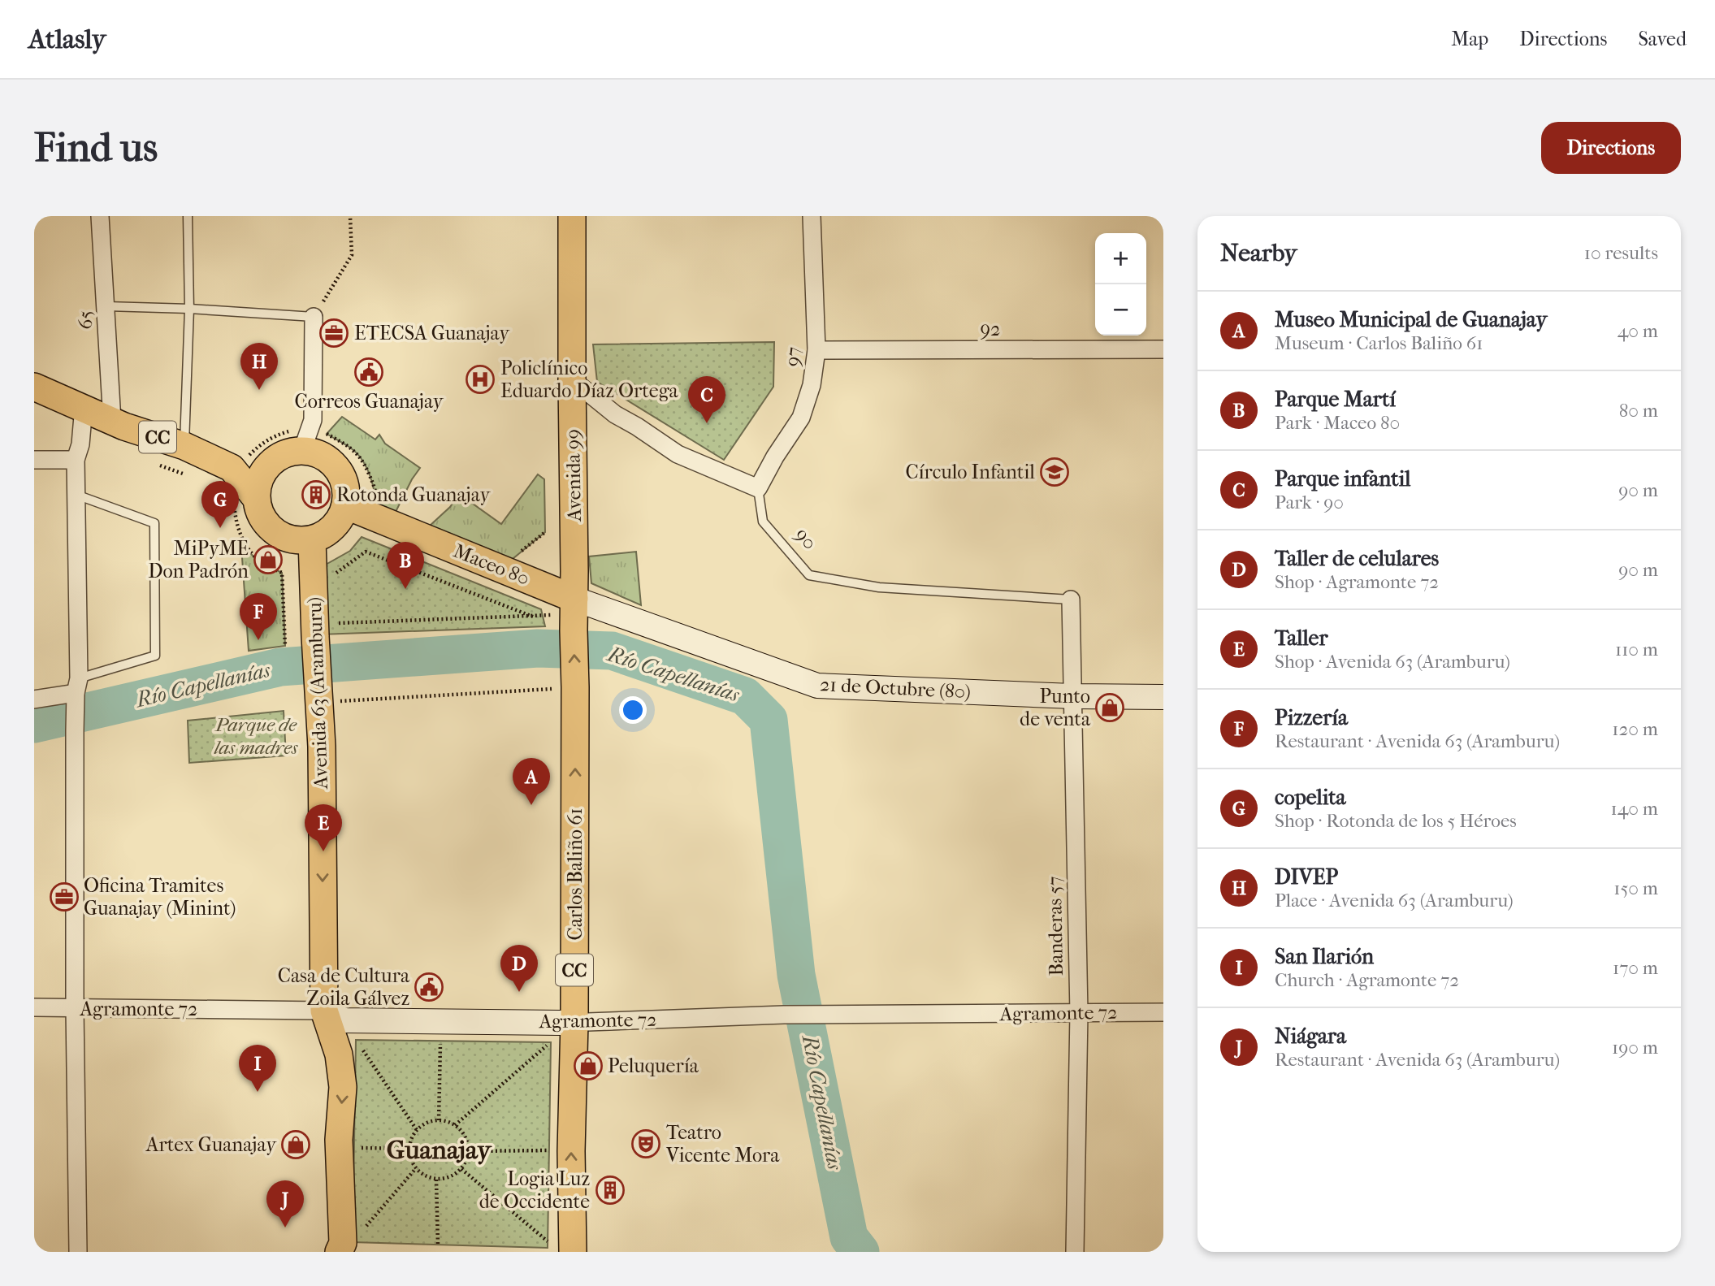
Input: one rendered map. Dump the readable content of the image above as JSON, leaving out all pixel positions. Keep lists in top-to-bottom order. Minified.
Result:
{"streets":{"main road":["CC","Avenida 99","Maceo 80","Avenida 63 (Aramburu)","Carlos Baliño 61"],"street":["65","92","97","21 de Octubre (80)","Banderas 57","Agramonte 72"],"lane":["90"]},"crossings":[["65","CC"],["92","97"],["97","90"],["CC","Maceo 80"],["CC","Avenida 63 (Aramburu)"],["Avenida 99","Maceo 80"],["Avenida 99","21 de Octubre (80)"],["Avenida 99","Carlos Baliño 61"],["90","Banderas 57"],["Maceo 80","21 de Octubre (80)"],["Maceo 80","Avenida 63 (Aramburu)"],["Maceo 80","Carlos Baliño 61"],["21 de Octubre (80)","Carlos Baliño 61"],["21 de Octubre (80)","Banderas 57"],["Avenida 63 (Aramburu)","Agramonte 72"],["Carlos Baliño 61","Agramonte 72"],["Banderas 57","Agramonte 72"]],"one_way":["Avenida 63 (Aramburu)","Carlos Baliño 61"],"districts":["Guanajay"],"water":["Río Capellanías"],"parks":["Parque de las madres"],"places":{"office":["ETECSA Guanajay","Oficina Tramites Guanajay (Minint)"],"public building":["Correos Guanajay","Casa de Cultura Zoila Gálvez"],"hospital":["Policlínico Eduardo Díaz Ortega"],"school or university":["Círculo Infantil"],"building":["Rotonda Guanajay","Logia Luz de Occidente"],"shop":["MiPyME Don Padrón","Punto de venta","Peluquería","Artex Guanajay"],"theatre":["Teatro Vicente Mora"]},"page":{"header":"Atlasly","nav":["Map","Directions","Saved"],"buttons":"Directions","title":"Find us","heading":["Nearby","10 results"],"map_buttons":["+","−"],"list":[{"mark":"A","name":"Museo Municipal de Guanajay","note":"Museum · Carlos Baliño 61","value":"40 m"},{"mark":"B","name":"Parque Martí","note":"Park · Maceo 80","value":"80 m"},{"mark":"C","name":"Parque infantil","note":"Park · 90","value":"90 m"},{"mark":"D","name":"Taller de celulares","note":"Shop · Agramonte 72","value":"90 m"},{"mark":"E","name":"Taller","note":"Shop · Avenida 63 (Aramburu)","value":"110 m"},{"mark":"F","name":"Pizzería","note":"Restaurant · Avenida 63 (Aramburu)","value":"120 m"},{"mark":"G","name":"copelita","note":"Shop · Rotonda de los 5 Héroes","value":"140 m"},{"mark":"H","name":"DIVEP","note":"Place · Avenida 63 (Aramburu)","value":"150 m"},{"mark":"I","name":"San Ilarión","note":"Church · Agramonte 72","value":"170 m"},{"mark":"J","name":"Niágara","note":"Restaurant · Avenida 63 (Aramburu)","value":"190 m"}],"pins":["H","C","G","B","F","A","E","D","I","J"]}}
